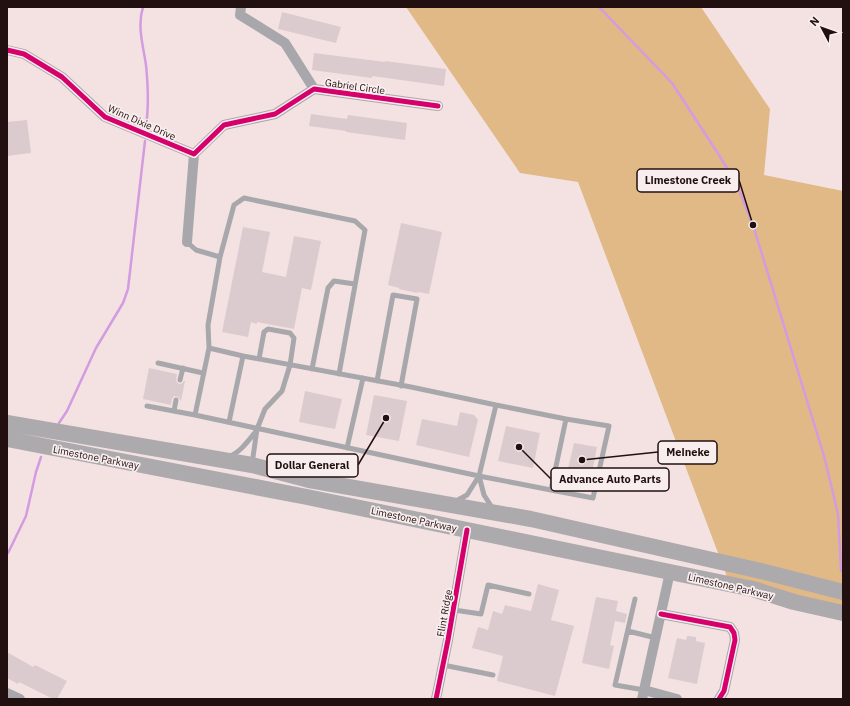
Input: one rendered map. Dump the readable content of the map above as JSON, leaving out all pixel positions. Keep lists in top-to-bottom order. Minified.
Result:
{"streets":{"main road":["Limestone Parkway"],"street":["Gabriel Circle","Winn Dixie Drive","Flint Ridge"]},"crossings":[["Gabriel Circle","Winn Dixie Drive"],["Limestone Parkway","Flint Ridge"]],"places":["Limestone Creek","Dollar General","Advance Auto Parts","Meineke"],"north":"top left"}
